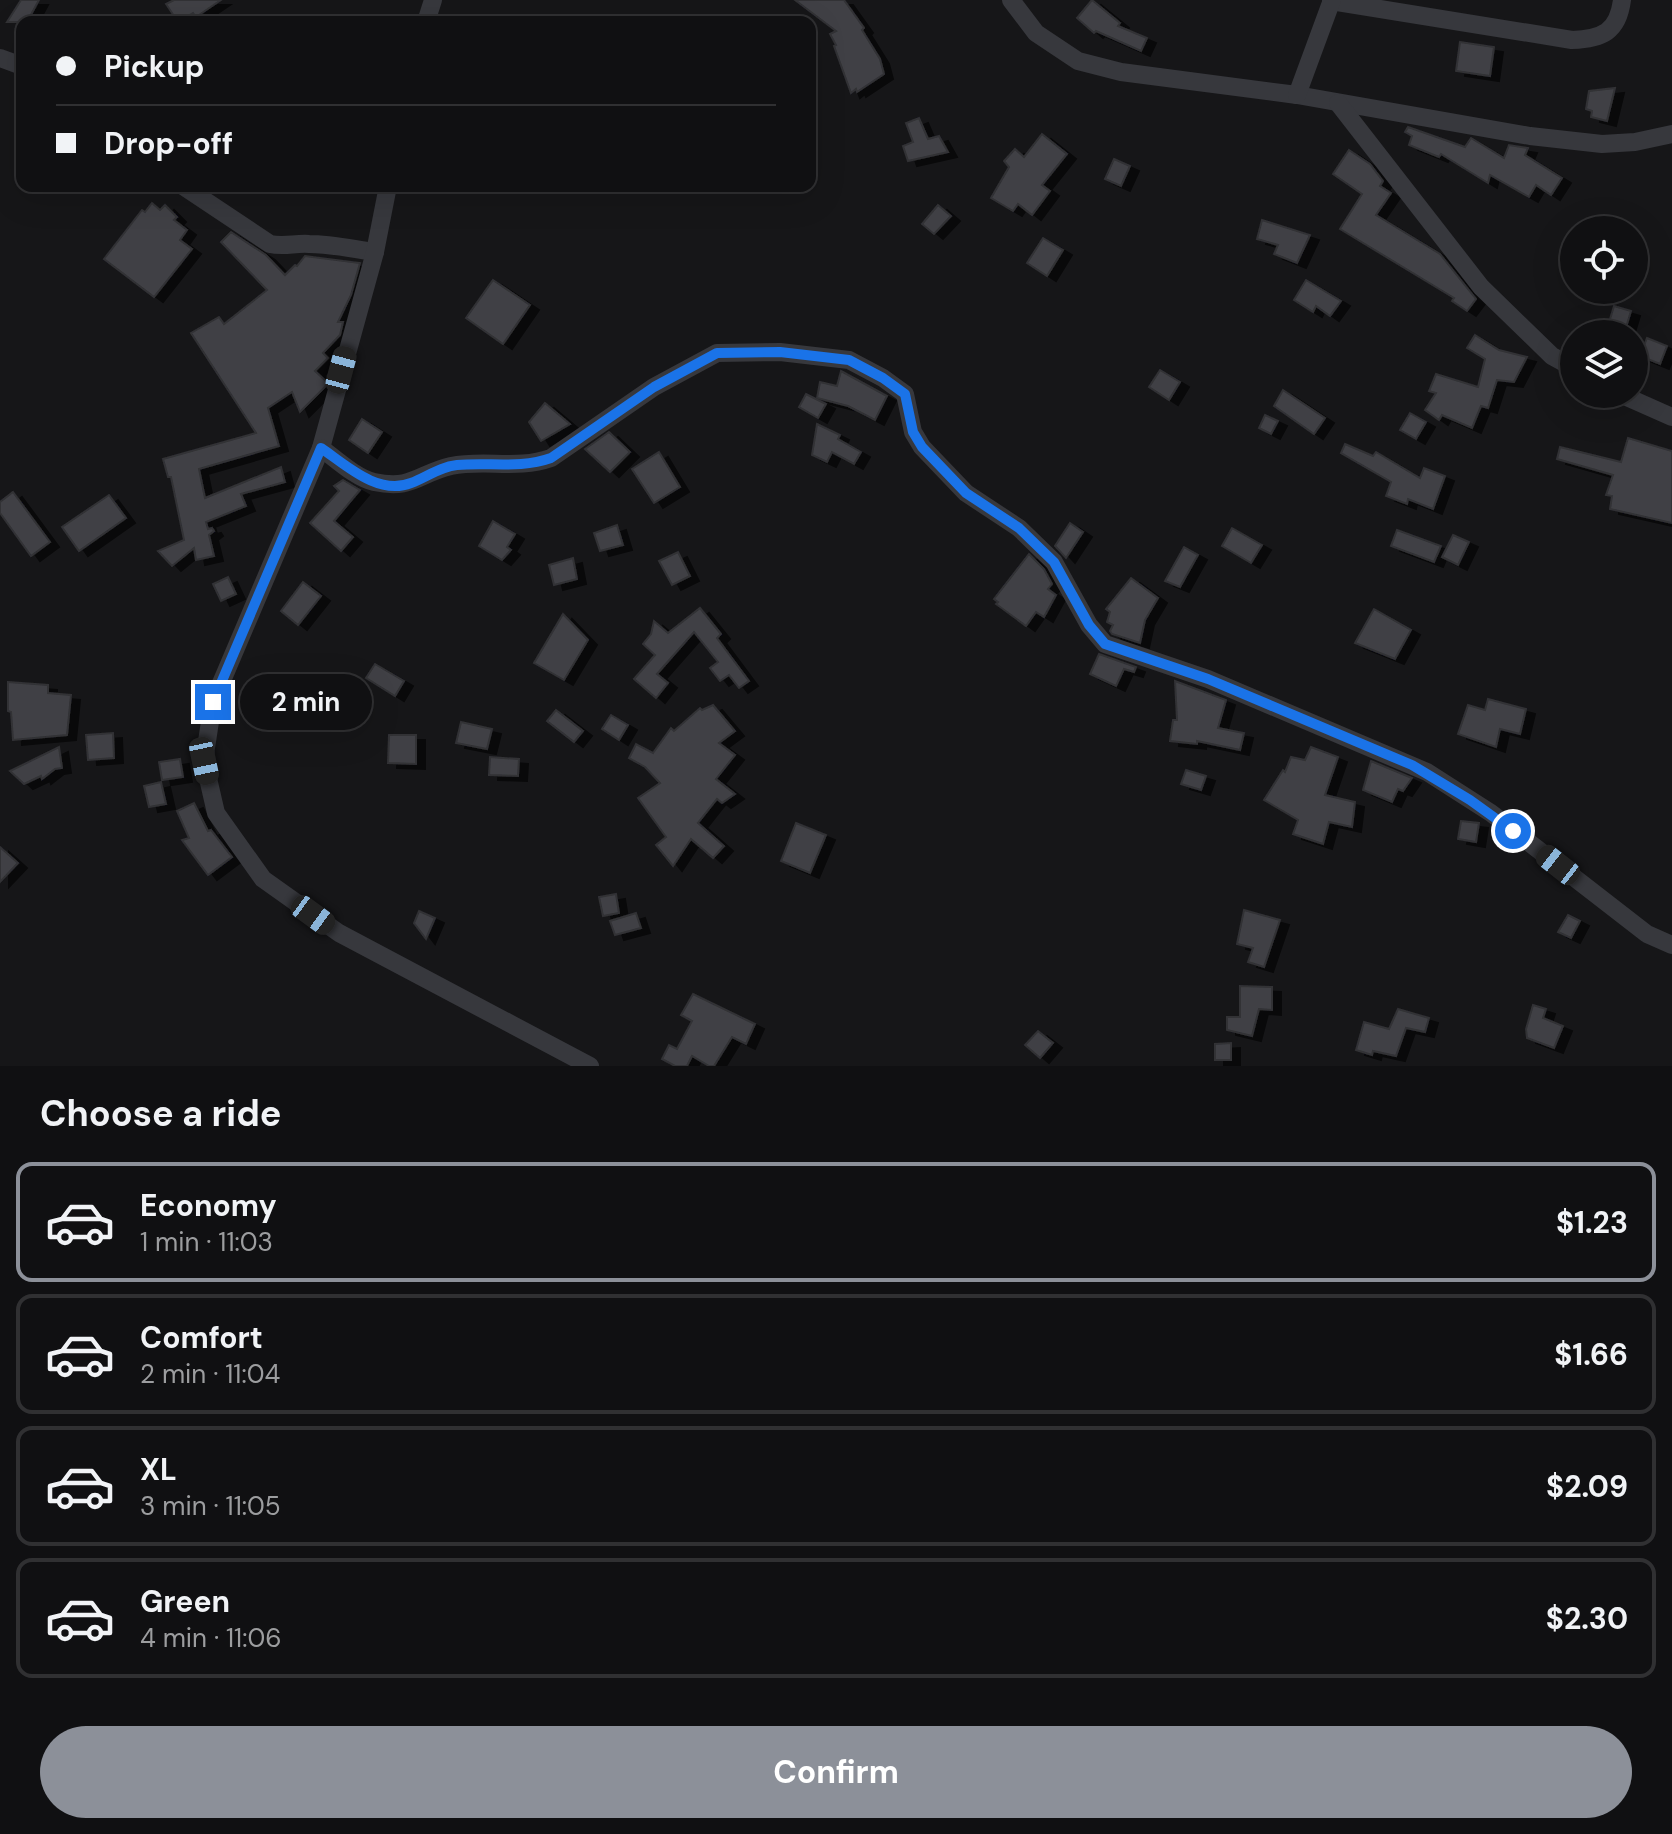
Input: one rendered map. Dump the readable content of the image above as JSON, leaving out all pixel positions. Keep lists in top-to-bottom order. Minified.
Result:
{"page":{"banner":["Pickup","Drop-off"],"bubble":"2 min","heading":"Choose a ride","list":[{"name":"Economy","note":"1 min · 11:03","value":"$1.23"},{"name":"Comfort","note":"2 min · 11:04","value":"$1.66"},{"name":"XL","note":"3 min · 11:05","value":"$2.09"},{"name":"Green","note":"4 min · 11:06","value":"$2.30"}],"buttons":"Confirm"}}
